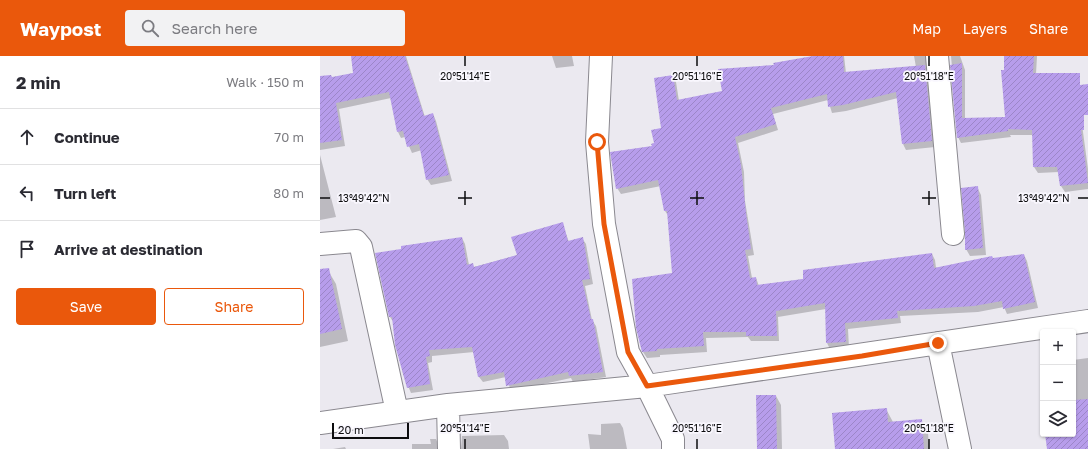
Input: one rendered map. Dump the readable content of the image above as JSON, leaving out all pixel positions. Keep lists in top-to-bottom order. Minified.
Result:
{"scale_bar":"20 m","page":{"header":"Waypost","search":"Search here","nav":["Map","Layers","Share"],"heading":["2 min","Walk · 150 m"],"list":[["Continue","70 m"],["Turn left","80 m"],"Arrive at destination"],"buttons":["Save","Share"],"map_buttons":["+","−"],"scale":"20 m"},"coordinates":["20°51'14\"E","20°51'16\"E","20°51'18\"E","13°49'42\"N"]}
